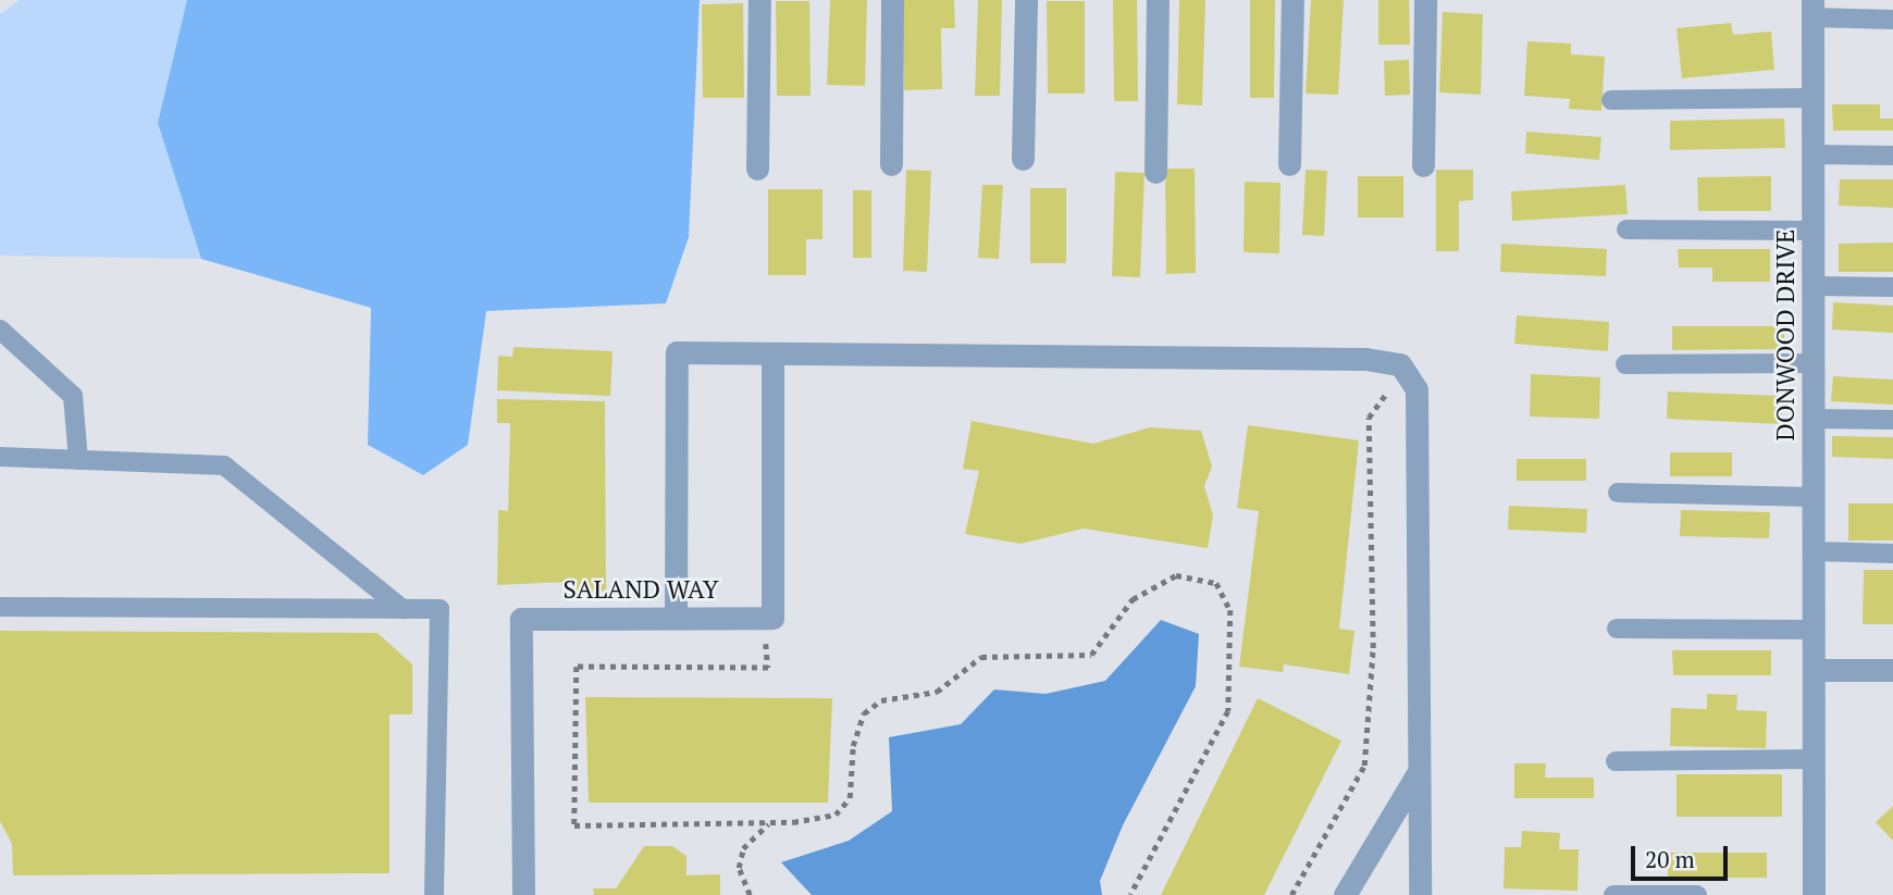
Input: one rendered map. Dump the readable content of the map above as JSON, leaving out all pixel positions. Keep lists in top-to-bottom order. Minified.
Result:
{"streets":{"street":["DONWOOD DRIVE","SALAND WAY"]},"scale_bar":"20 m"}
